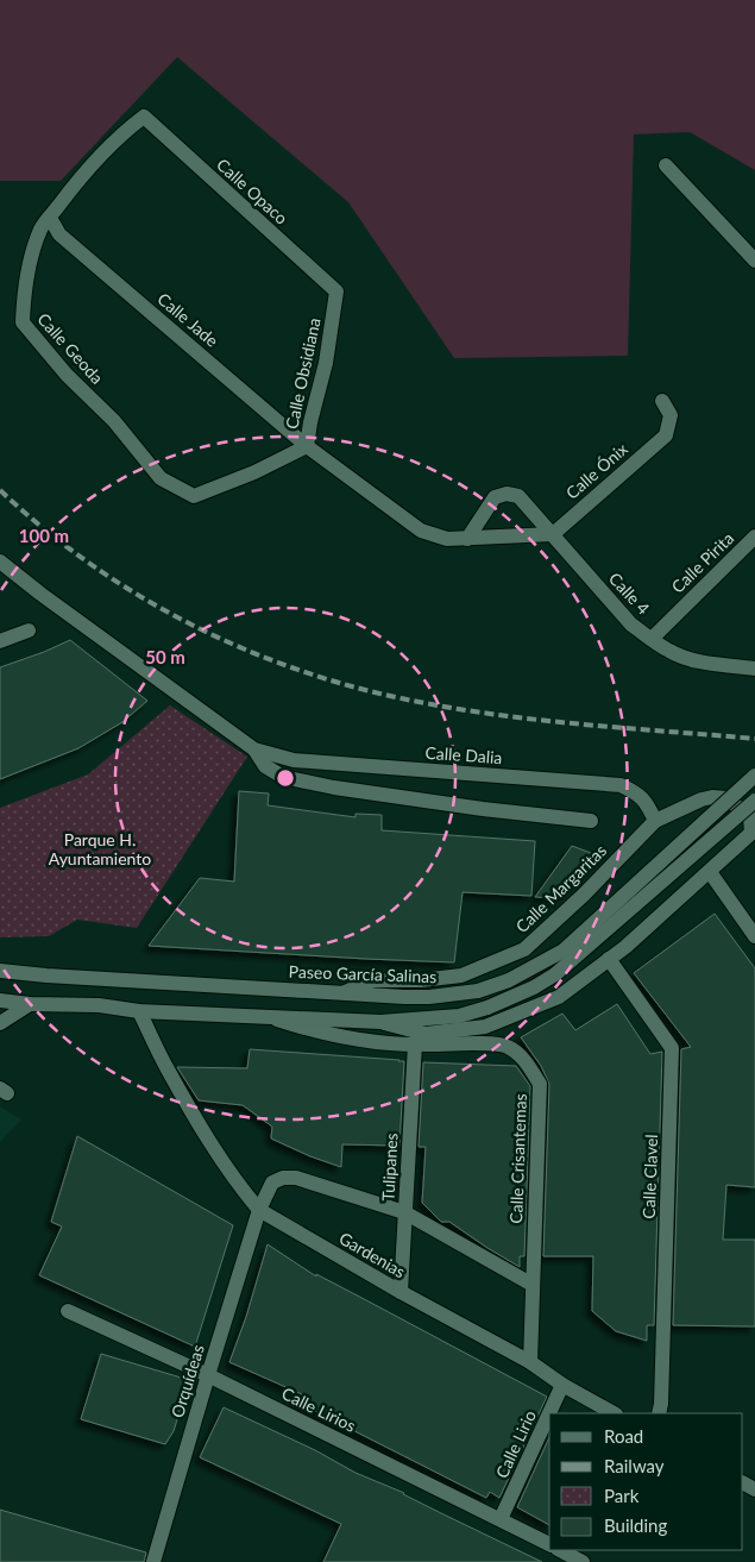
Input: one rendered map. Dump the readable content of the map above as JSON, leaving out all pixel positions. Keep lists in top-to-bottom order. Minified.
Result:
{"streets":{"street":["Calle Opaco","Calle Jade","Calle Geoda","Calle Obsidiana","Calle Ónix","Calle Pirita","Calle 4","Calle Dalia","Calle Margaritas","Paseo García Salinas","Calle Crisantemas","Tulipanes","Calle Clavel","Gardenias","Orquídeas","Calle Lirios","Calle Lirio"]},"crossings":[["Calle Opaco","Calle Geoda"],["Calle Opaco","Calle Obsidiana"],["Calle Jade","Calle Geoda"],["Calle Jade","Calle Obsidiana"],["Calle Jade","Calle Ónix"],["Calle Jade","Calle 4"],["Calle Geoda","Calle Obsidiana"],["Calle Ónix","Calle 4"],["Calle Pirita","Calle 4"],["Calle Dalia","Calle Margaritas"],["Calle Margaritas","Paseo García Salinas"],["Calle Crisantemas","Tulipanes"],["Calle Crisantemas","Gardenias"],["Tulipanes","Gardenias"],["Tulipanes","Orquídeas"],["Gardenias","Orquídeas"],["Gardenias","Calle Lirio"],["Orquídeas","Calle Lirios"],["Calle Lirios","Calle Lirio"]],"parks":["Parque H. Ayuntamiento"],"legend":["Road","Railway","Park","Building"],"rings":["100 m","50 m"]}
